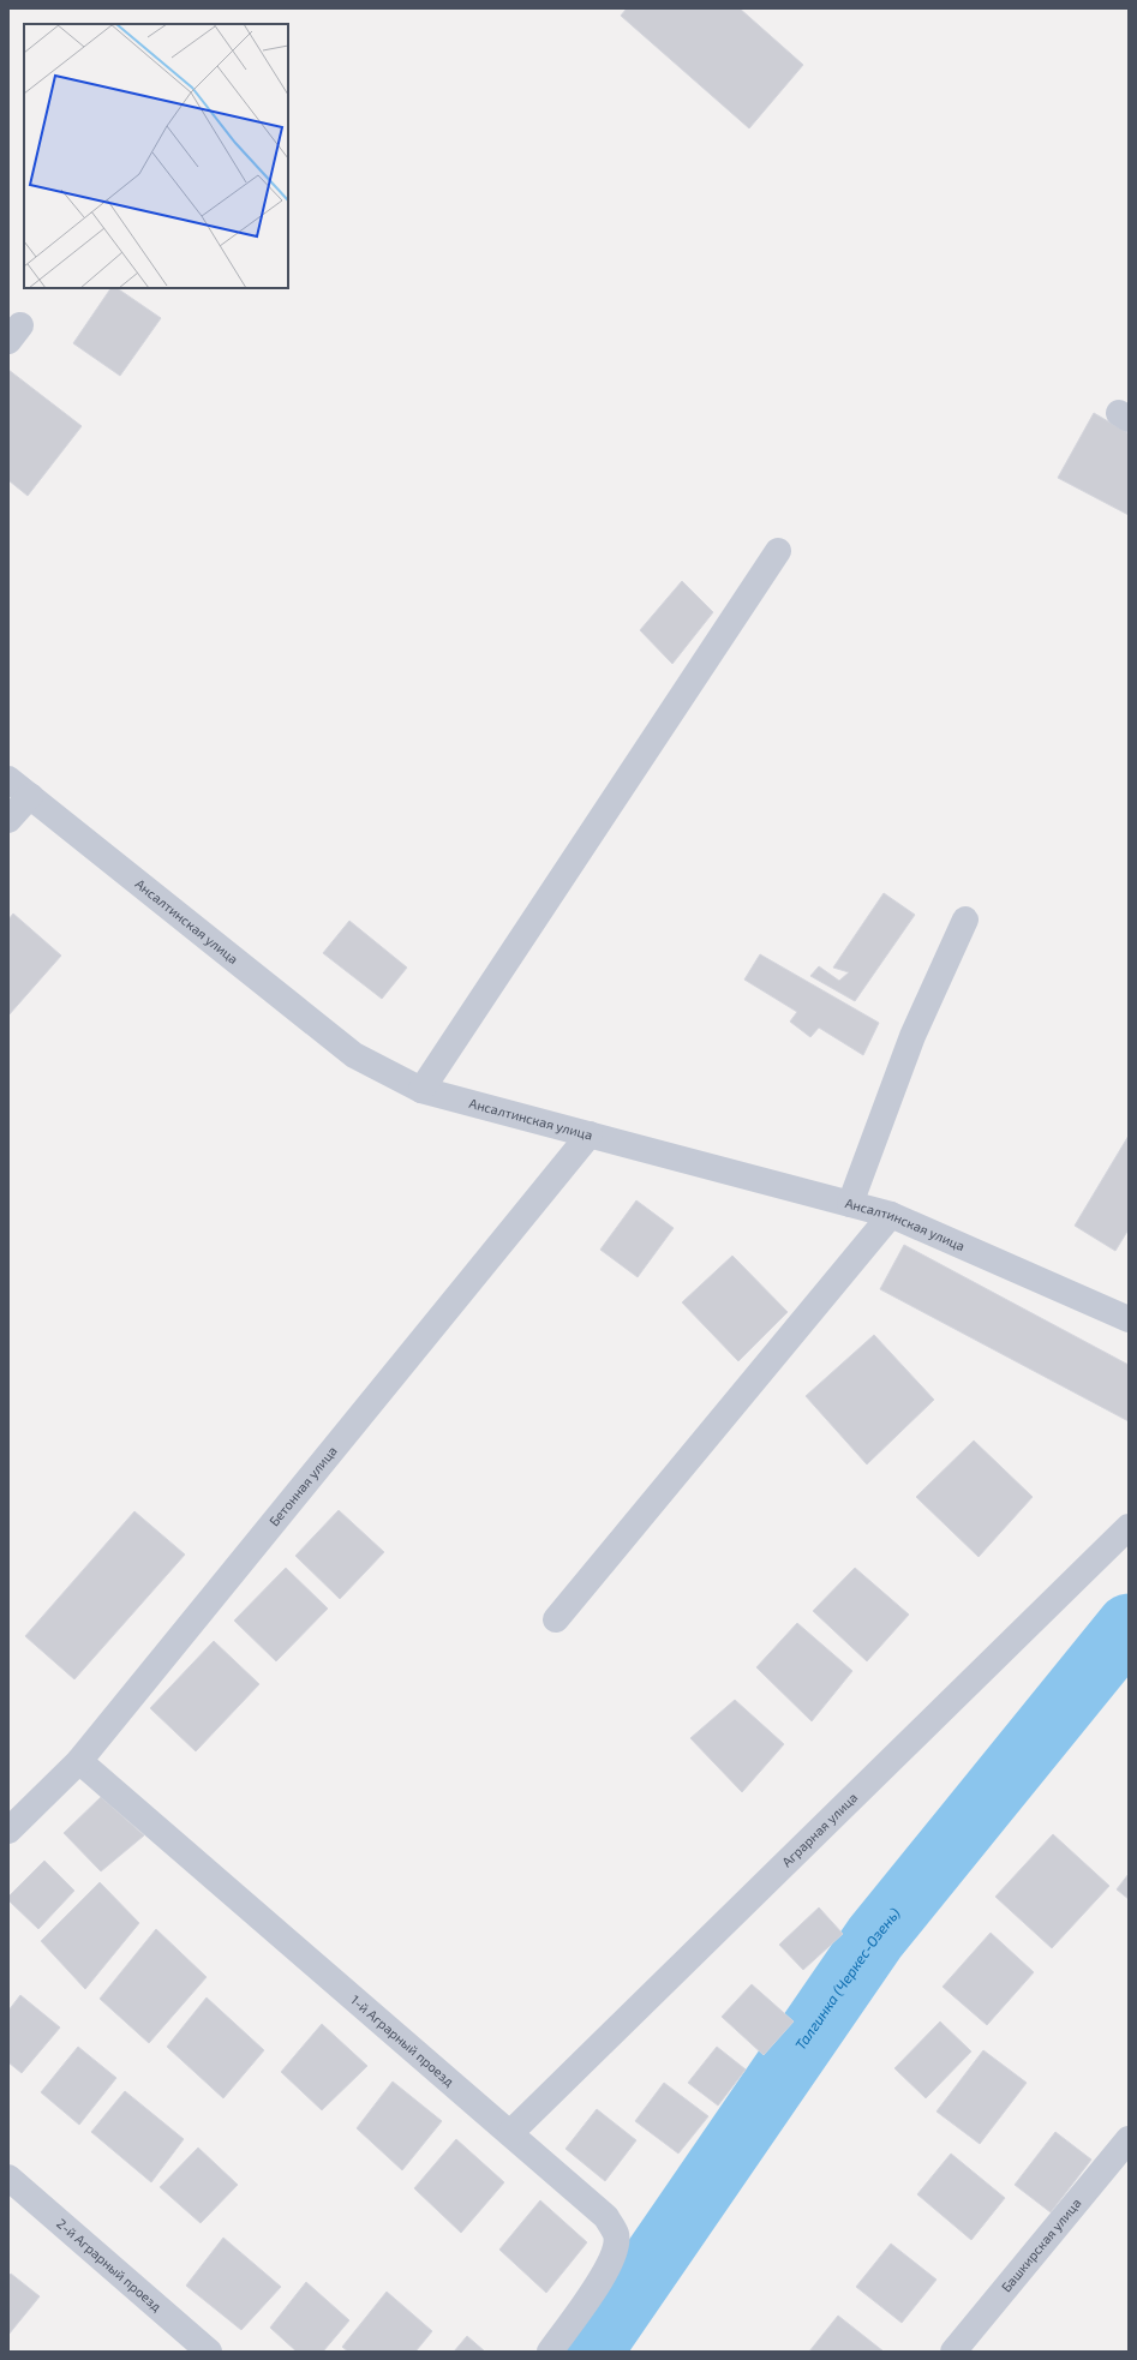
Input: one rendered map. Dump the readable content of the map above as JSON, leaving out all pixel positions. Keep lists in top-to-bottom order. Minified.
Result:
{"streets":{"street":["Ансалтинская улица","Бетонная улица","Аграрная улица","1-й Аграрный проезд","Башкирская улица","2-й Аграрный проезд"]},"crossings":[["Ансалтинская улица","Бетонная улица"],["Бетонная улица","1-й Аграрный проезд"],["Аграрная улица","1-й Аграрный проезд"]],"water":["Талгинка (Черкес-Озень)"]}
